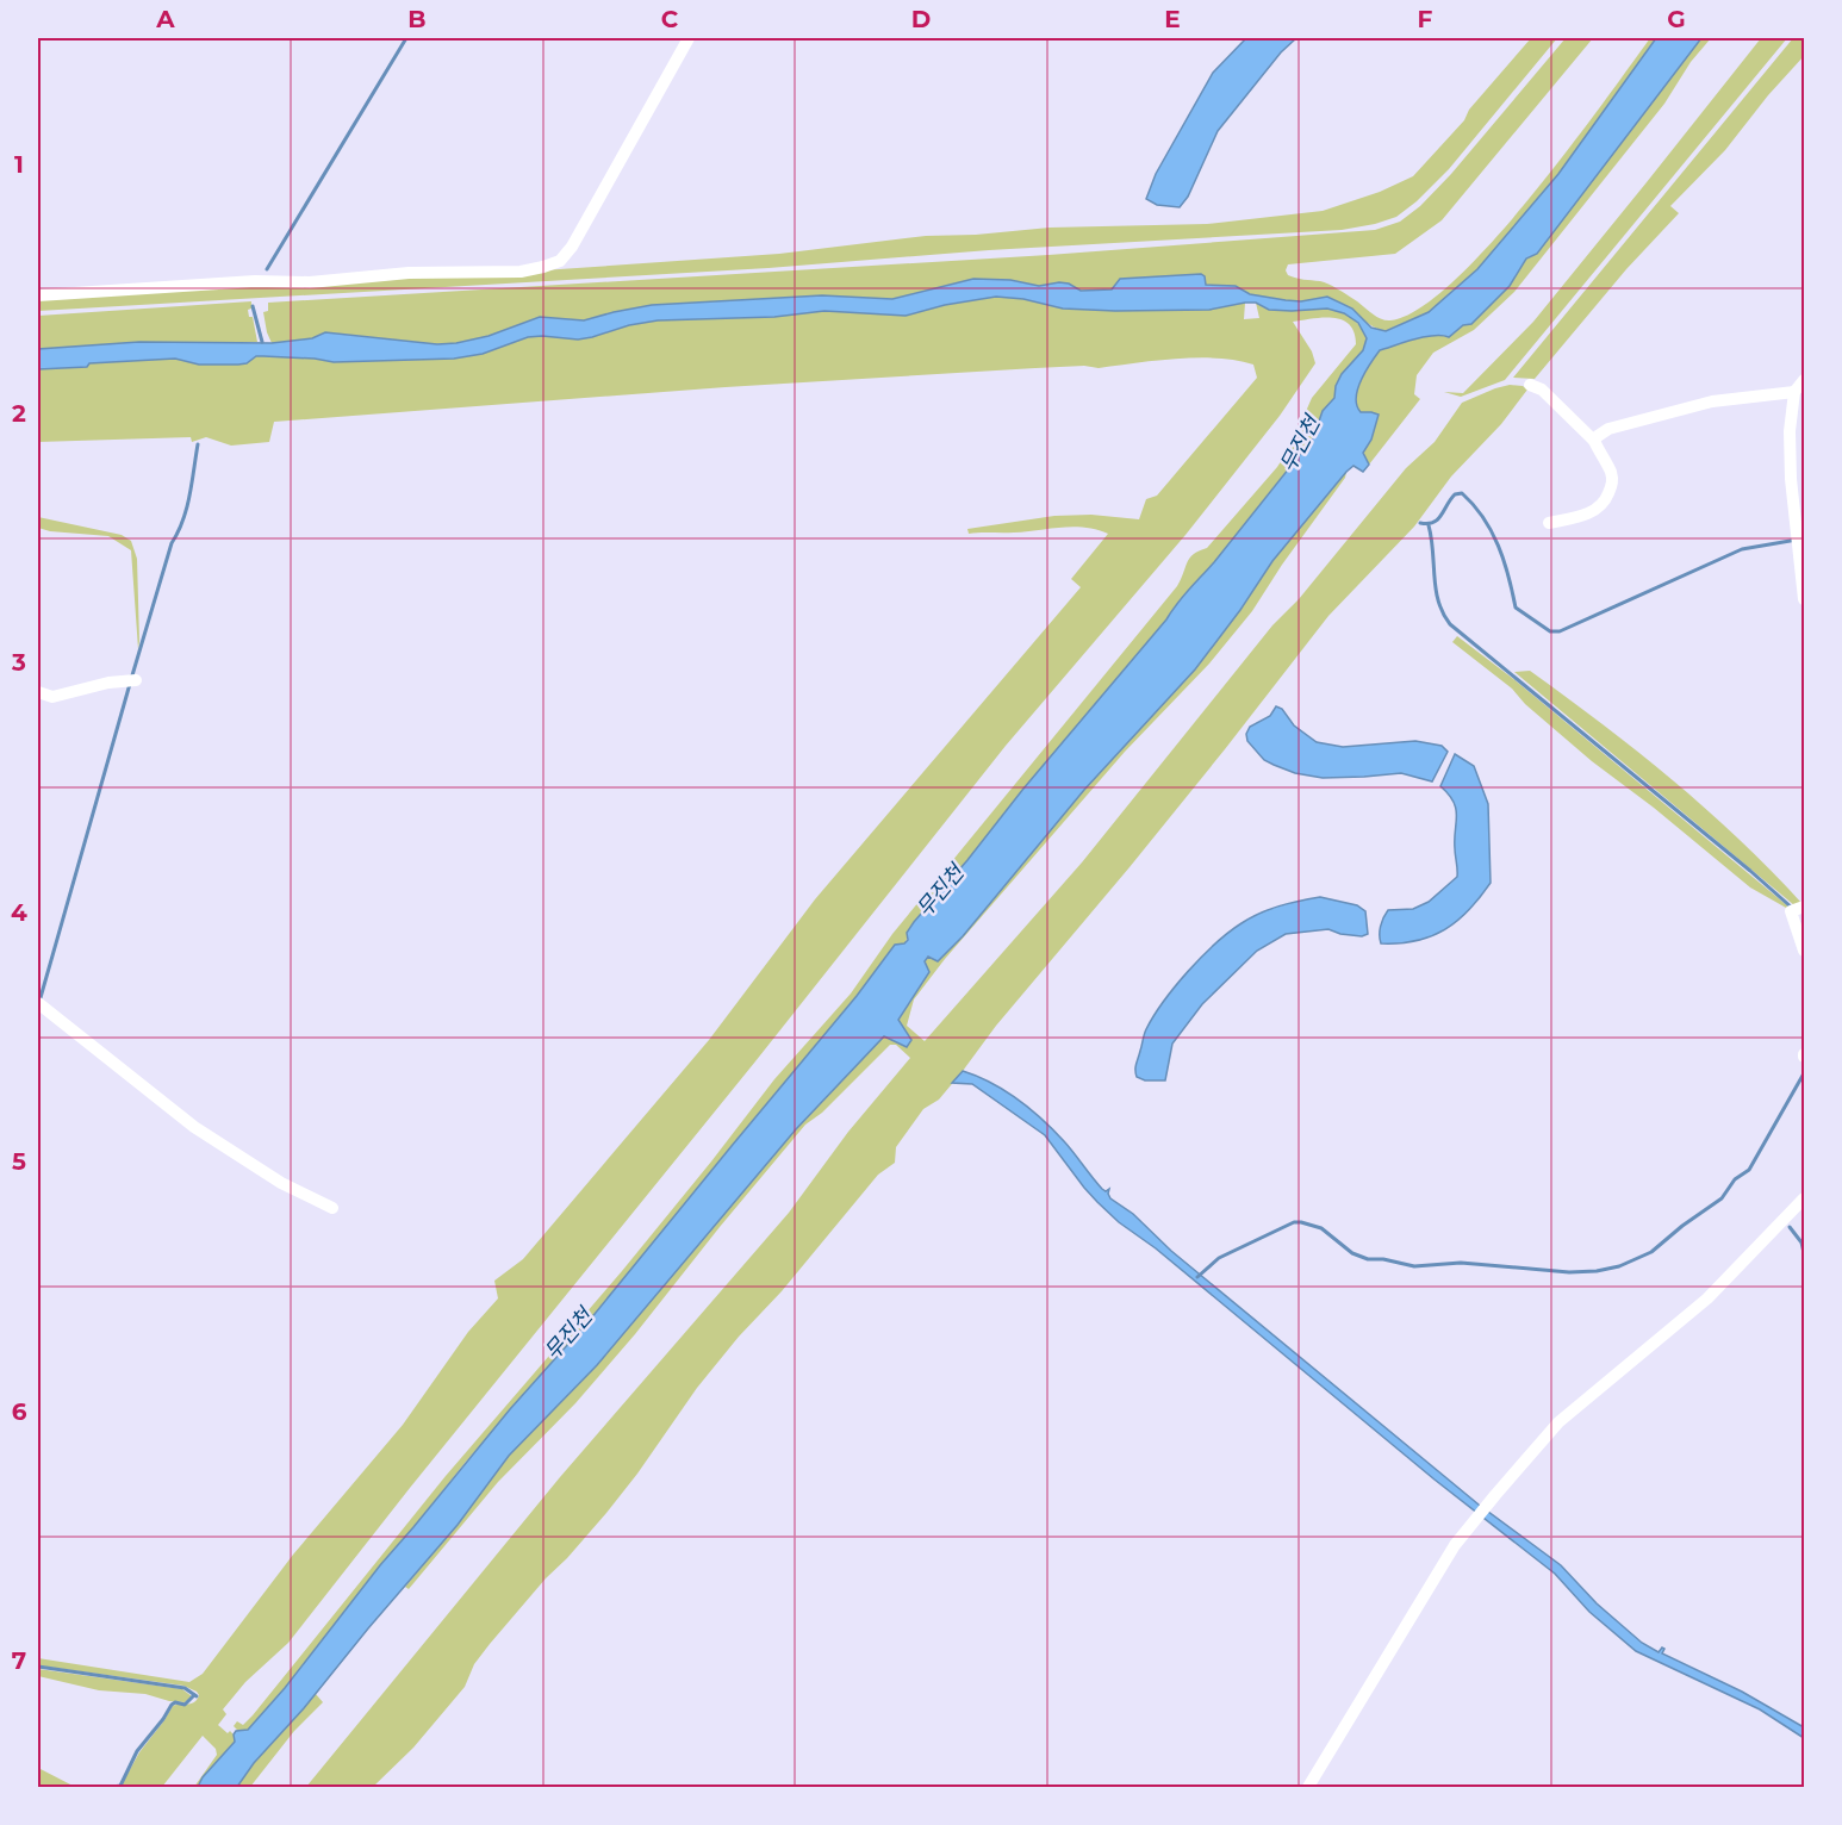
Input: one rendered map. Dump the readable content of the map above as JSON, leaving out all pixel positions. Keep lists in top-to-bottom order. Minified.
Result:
{"water":["무진천"],"grid":{"columns":["A","B","C","D","E","F","G"],"rows":["1","2","3","4","5","6","7"]}}
